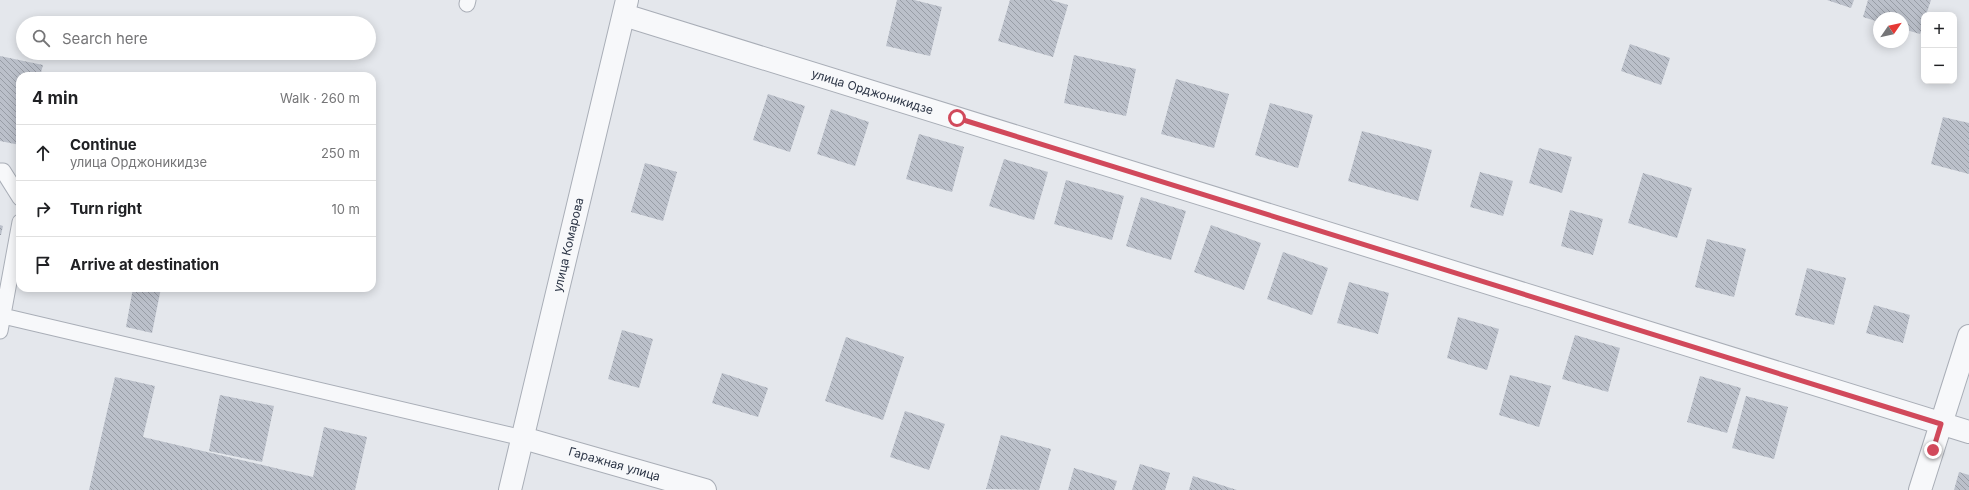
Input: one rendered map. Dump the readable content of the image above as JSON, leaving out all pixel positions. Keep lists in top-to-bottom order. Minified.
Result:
{"streets":{"street":["улица Орджоникидзе","улица Комарова","Гаражная улица"]},"crossings":[["улица Орджоникидзе","улица Комарова"],["улица Комарова","Гаражная улица"]],"north":"top right","page":{"map_buttons":["+","−"],"search":"Search here","heading":["4 min","Walk · 260 m"],"list":[["Continue","улица Орджоникидзе","250 m"],["Turn right","10 m"],"Arrive at destination"]}}
